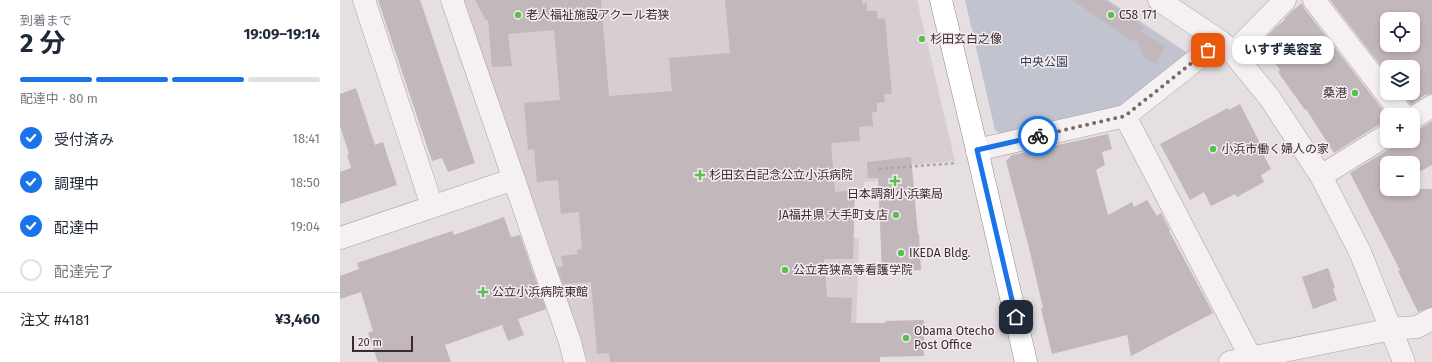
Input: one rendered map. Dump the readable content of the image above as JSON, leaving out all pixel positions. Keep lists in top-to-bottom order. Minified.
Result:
{"parks":["中央公園"],"places":{"other":["老人福祉施設アクール若狭","C58 171","杉田玄白之像","いすず美容室","桑港","小浜市働く婦人の家","JA福井県 大手町支店","IKEDA Bldg.","公立若狭高等看護学院","Obama Otecho Post Office"],"health":["杉田玄白記念公立小浜病院","日本調剤小浜薬局","公立小浜病院東館"]},"scale_bar":"20 m","page":{"heading":["2 分","到着まで","19:09–19:14"],"panel":["注文 #4181","¥3,460"],"map_buttons":["+","−"],"bubble":"いすず美容室","bar":"配達中 · 80 m","list":[["受付済み","18:41"],["調理中","18:50"],["配達中","19:04"],"配達完了"],"scale":"20 m"}}
